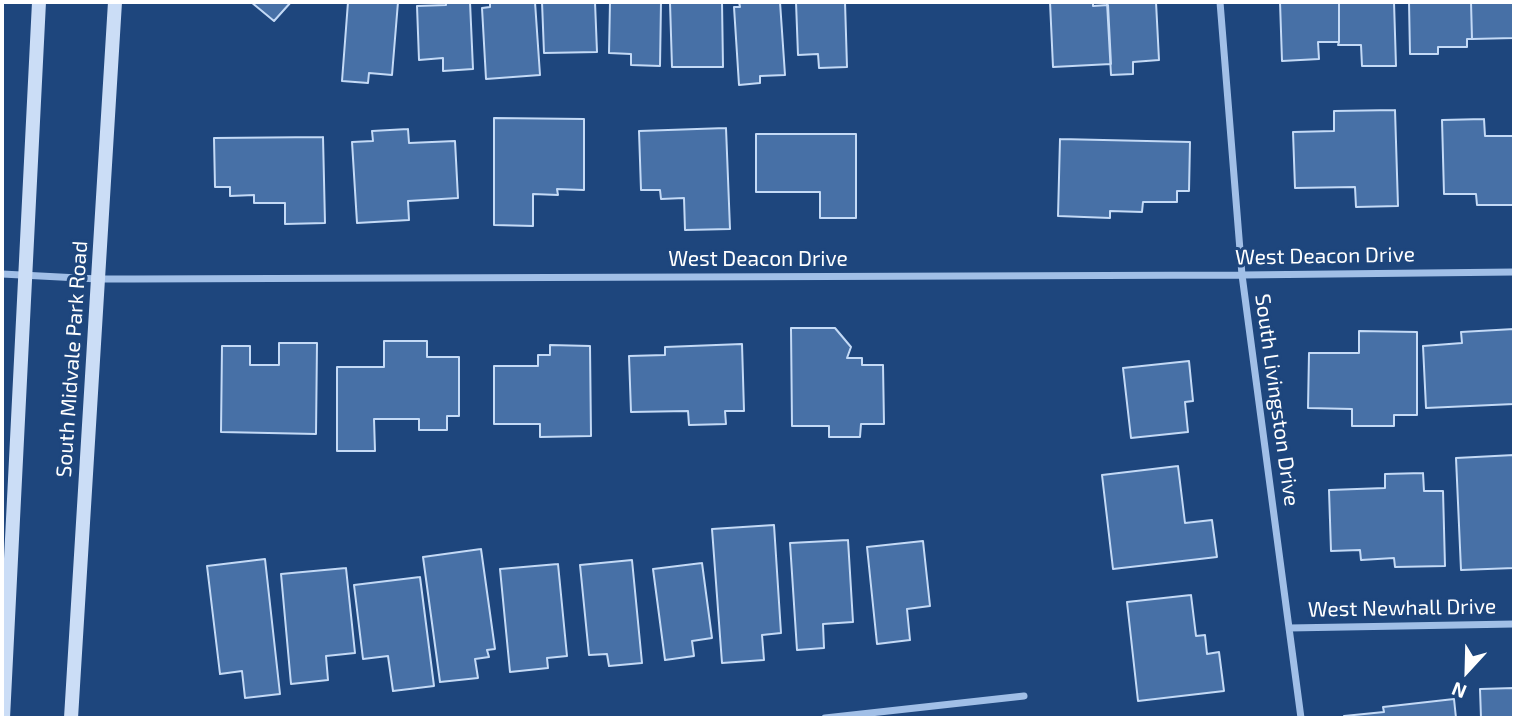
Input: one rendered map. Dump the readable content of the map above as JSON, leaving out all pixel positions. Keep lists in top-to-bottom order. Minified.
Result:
{"streets":{"main road":["South Midvale Park Road"],"street":["West Deacon Drive","South Livingston Drive","West Newhall Drive"]},"crossings":[["West Deacon Drive","South Midvale Park Road"],["West Deacon Drive","South Livingston Drive"],["South Livingston Drive","West Newhall Drive"]],"north":"bottom"}
